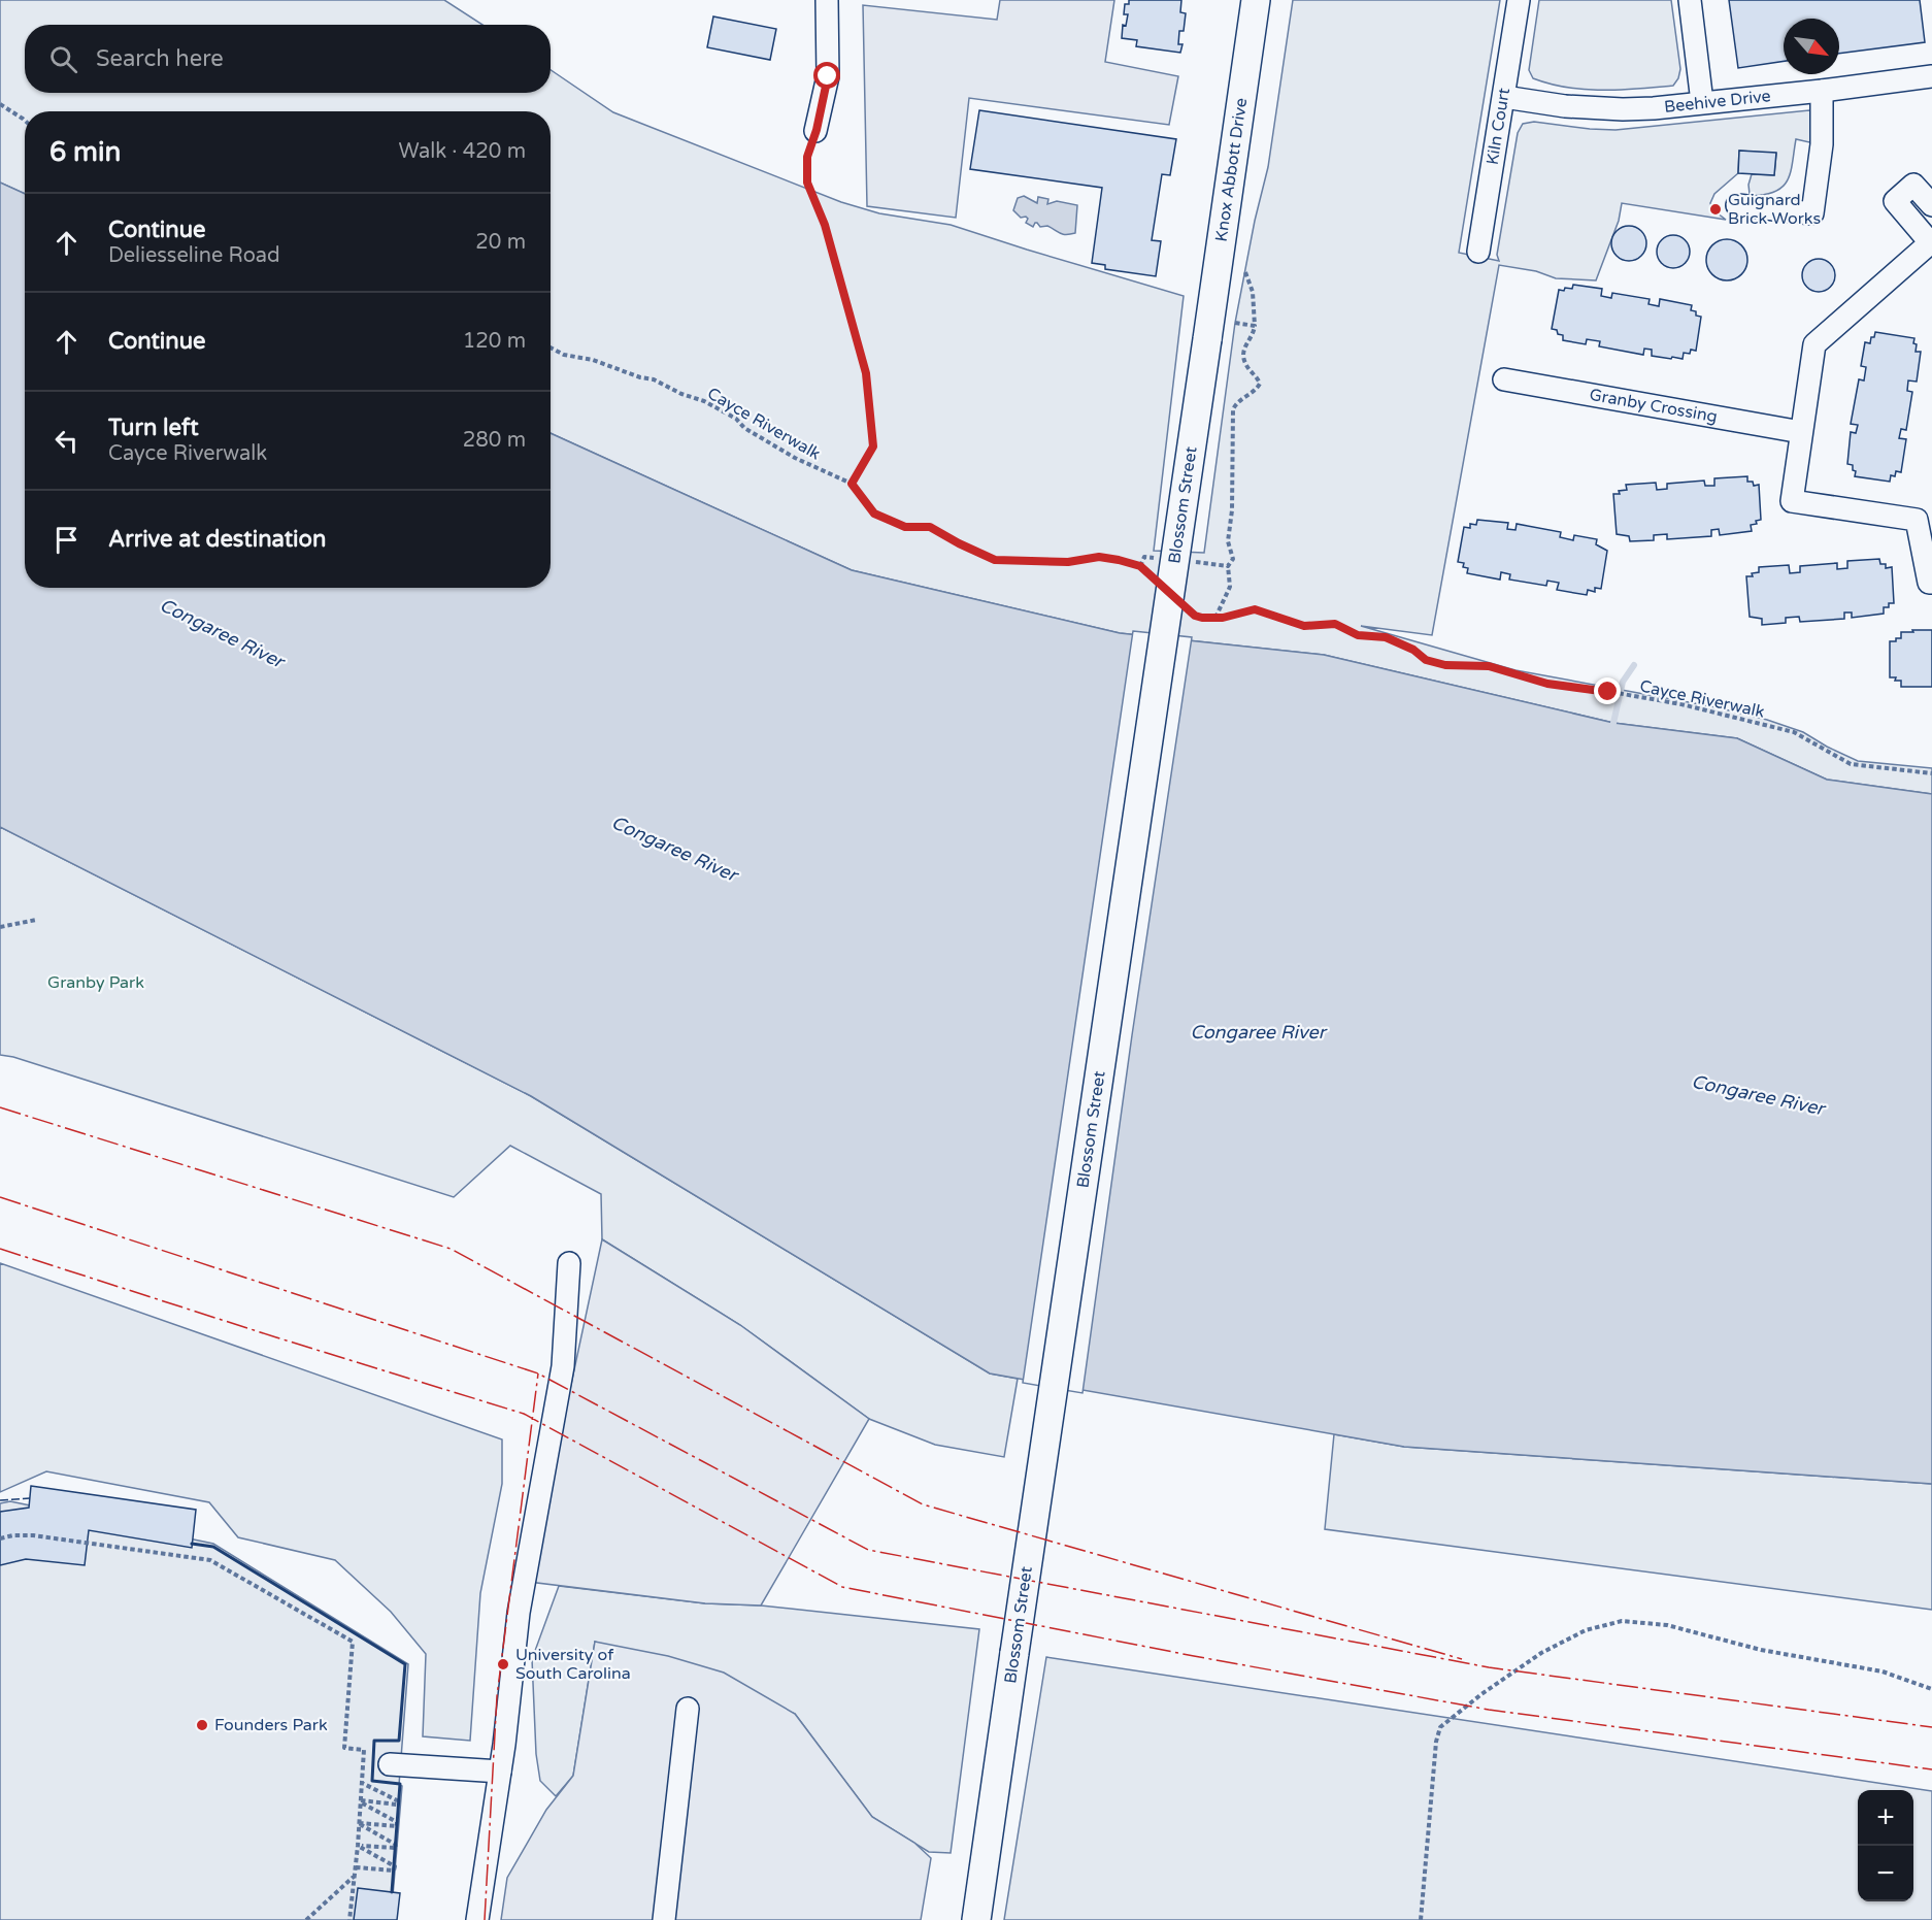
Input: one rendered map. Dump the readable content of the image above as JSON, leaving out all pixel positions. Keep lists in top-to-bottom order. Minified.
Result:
{"streets":{"main road":["Knox Abbott Drive","Blossom Street"],"street":["Beehive Drive","Kiln Court","Granby Crossing"],"path":["Cayce Riverwalk"]},"crossings":[["Beehive Drive","Kiln Court"],["Knox Abbott Drive","Blossom Street"]],"water":["Congaree River"],"parks":["Granby Park"],"places":["Guignard Brick Works","University of South Carolina","Founders Park"],"north":"bottom right","page":{"search":"Search here","heading":["6 min","Walk · 420 m"],"list":[["Continue","Deliesseline Road","20 m"],["Continue","120 m"],["Turn left","Cayce Riverwalk","280 m"],"Arrive at destination"],"map_buttons":["+","−"]}}
